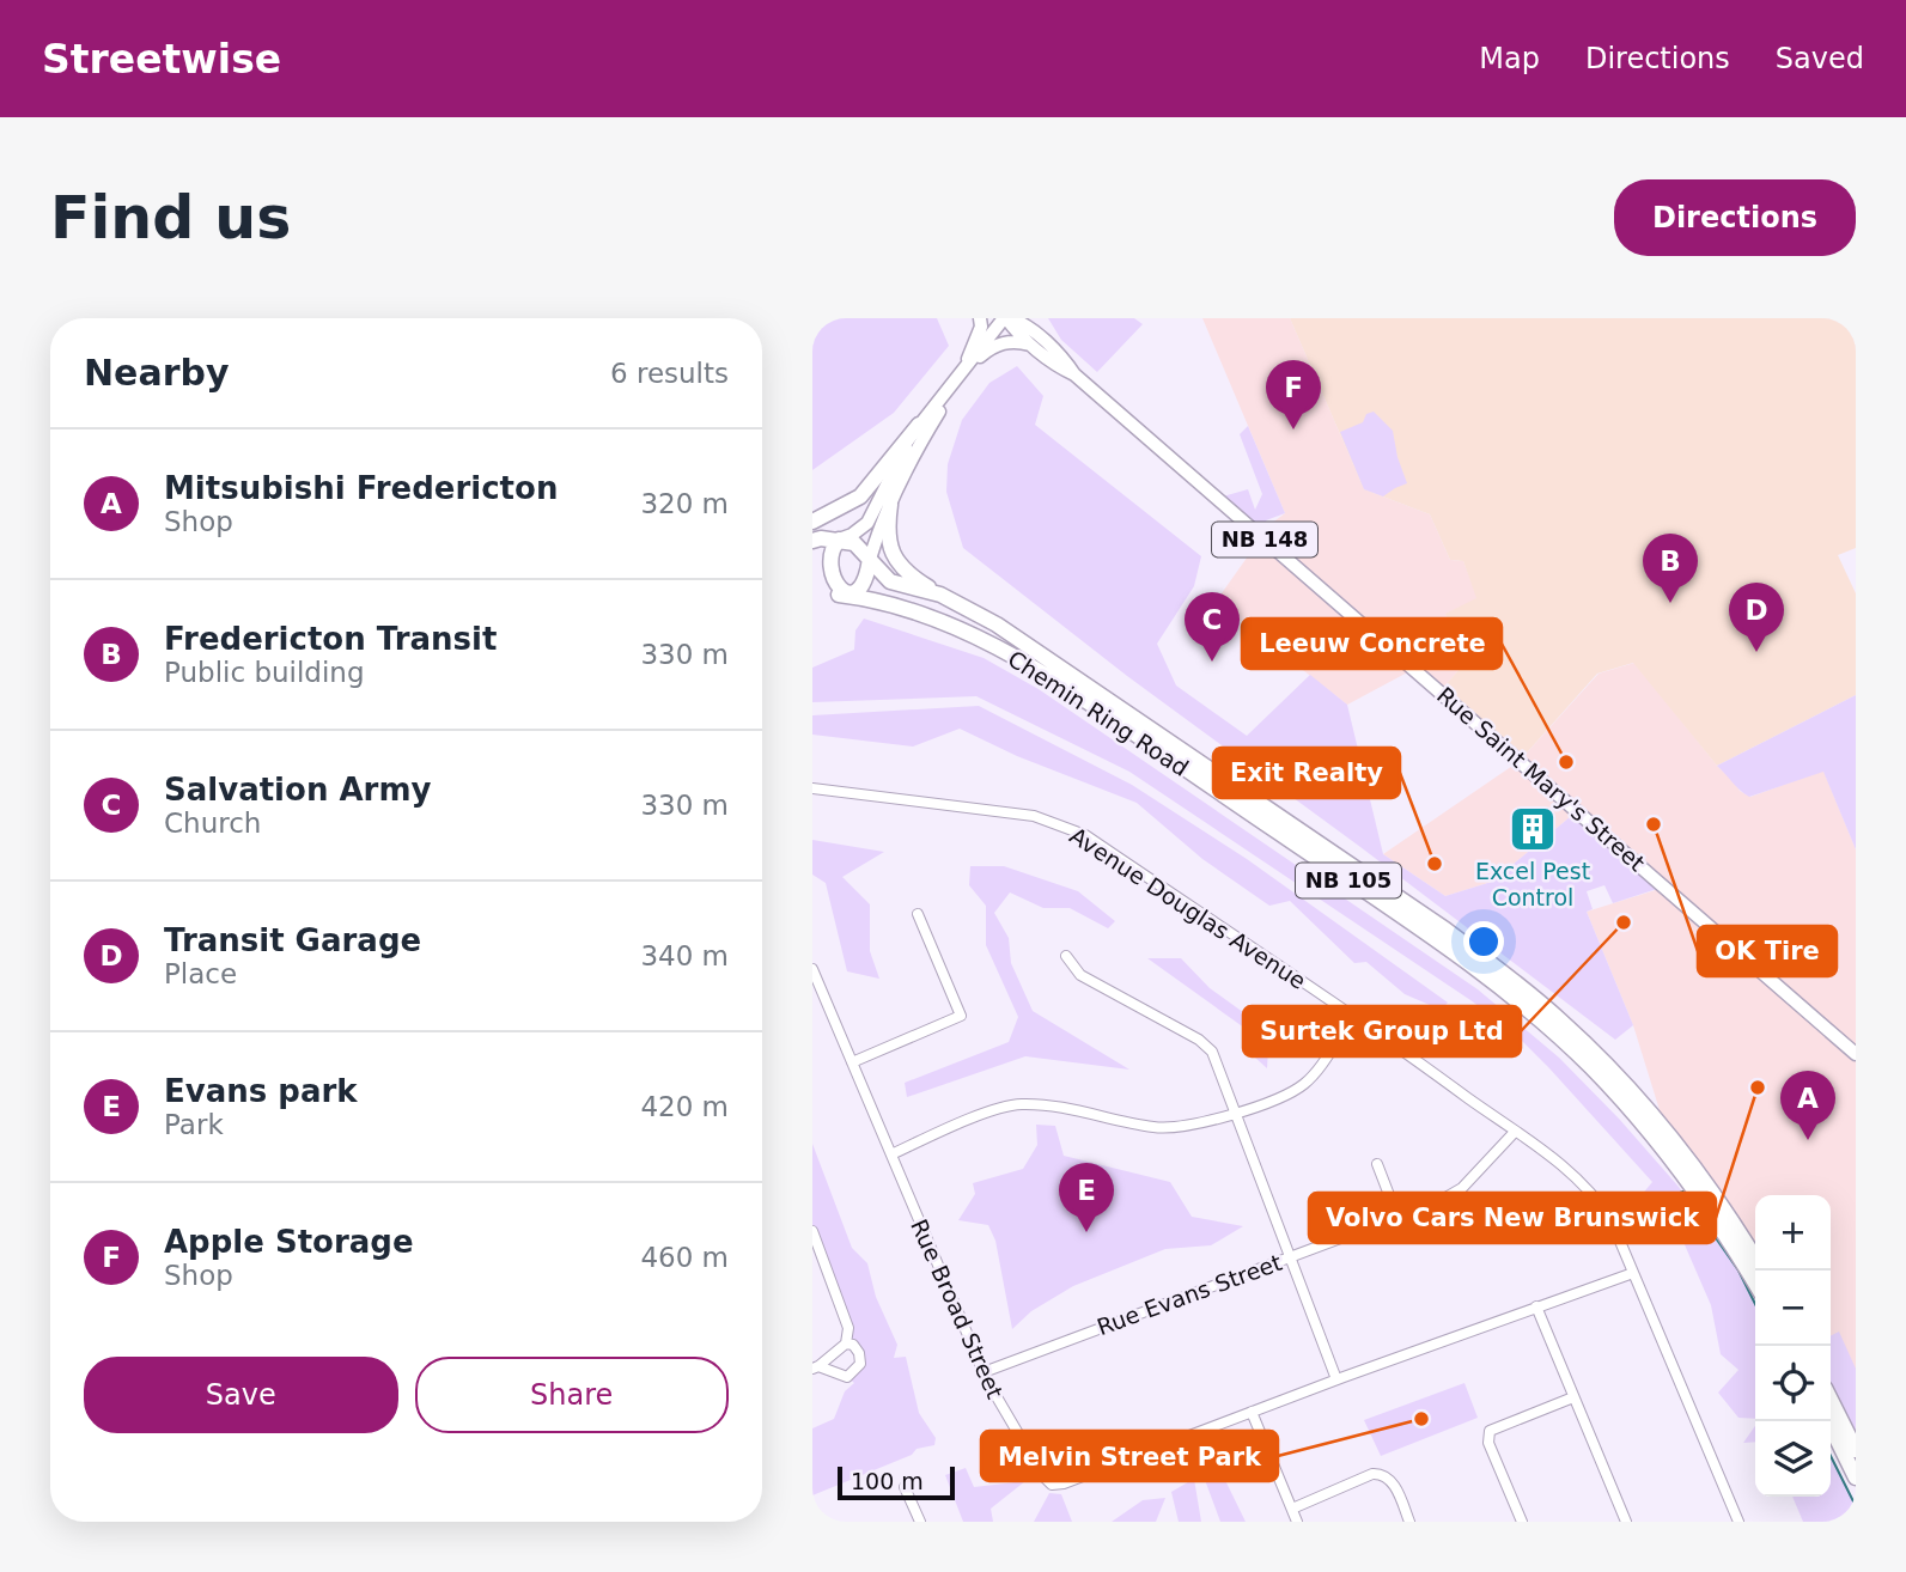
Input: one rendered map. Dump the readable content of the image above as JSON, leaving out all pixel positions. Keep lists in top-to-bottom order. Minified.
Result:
{"streets":{"highway":["Chemin Ring Road","NB 105"],"main road":["NB 148","Rue Saint Mary's Street"],"street":["Avenue Douglas Avenue","Rue Evans Street","Rue Broad Street"]},"crossings":[["Avenue Douglas Avenue","Rue Evans Street"],["Avenue Douglas Avenue","Rue Broad Street"],["Rue Evans Street","Rue Broad Street"]],"places":{"other":["Leeuw Concrete","OK Tire","Exit Realty","Surtek Group Ltd","Volvo Cars New Brunswick","Melvin Street Park"],"building":["Excel Pest Control"]},"scale_bar":"100 m","page":{"header":"Streetwise","nav":["Map","Directions","Saved"],"buttons":["Directions",["Save","Share"]],"title":"Find us","heading":["Nearby","6 results"],"pins":["F","B","D","C","A","E"],"list":[{"mark":"A","name":"Mitsubishi Fredericton","note":"Shop","value":"320 m"},{"mark":"B","name":"Fredericton Transit","note":"Public building","value":"330 m"},{"mark":"C","name":"Salvation Army","note":"Church","value":"330 m"},{"mark":"D","name":"Transit Garage","note":"Place","value":"340 m"},{"mark":"E","name":"Evans park","note":"Park","value":"420 m"},{"mark":"F","name":"Apple Storage","note":"Shop","value":"460 m"}],"map_buttons":["+","−"],"scale":"100 m"}}
